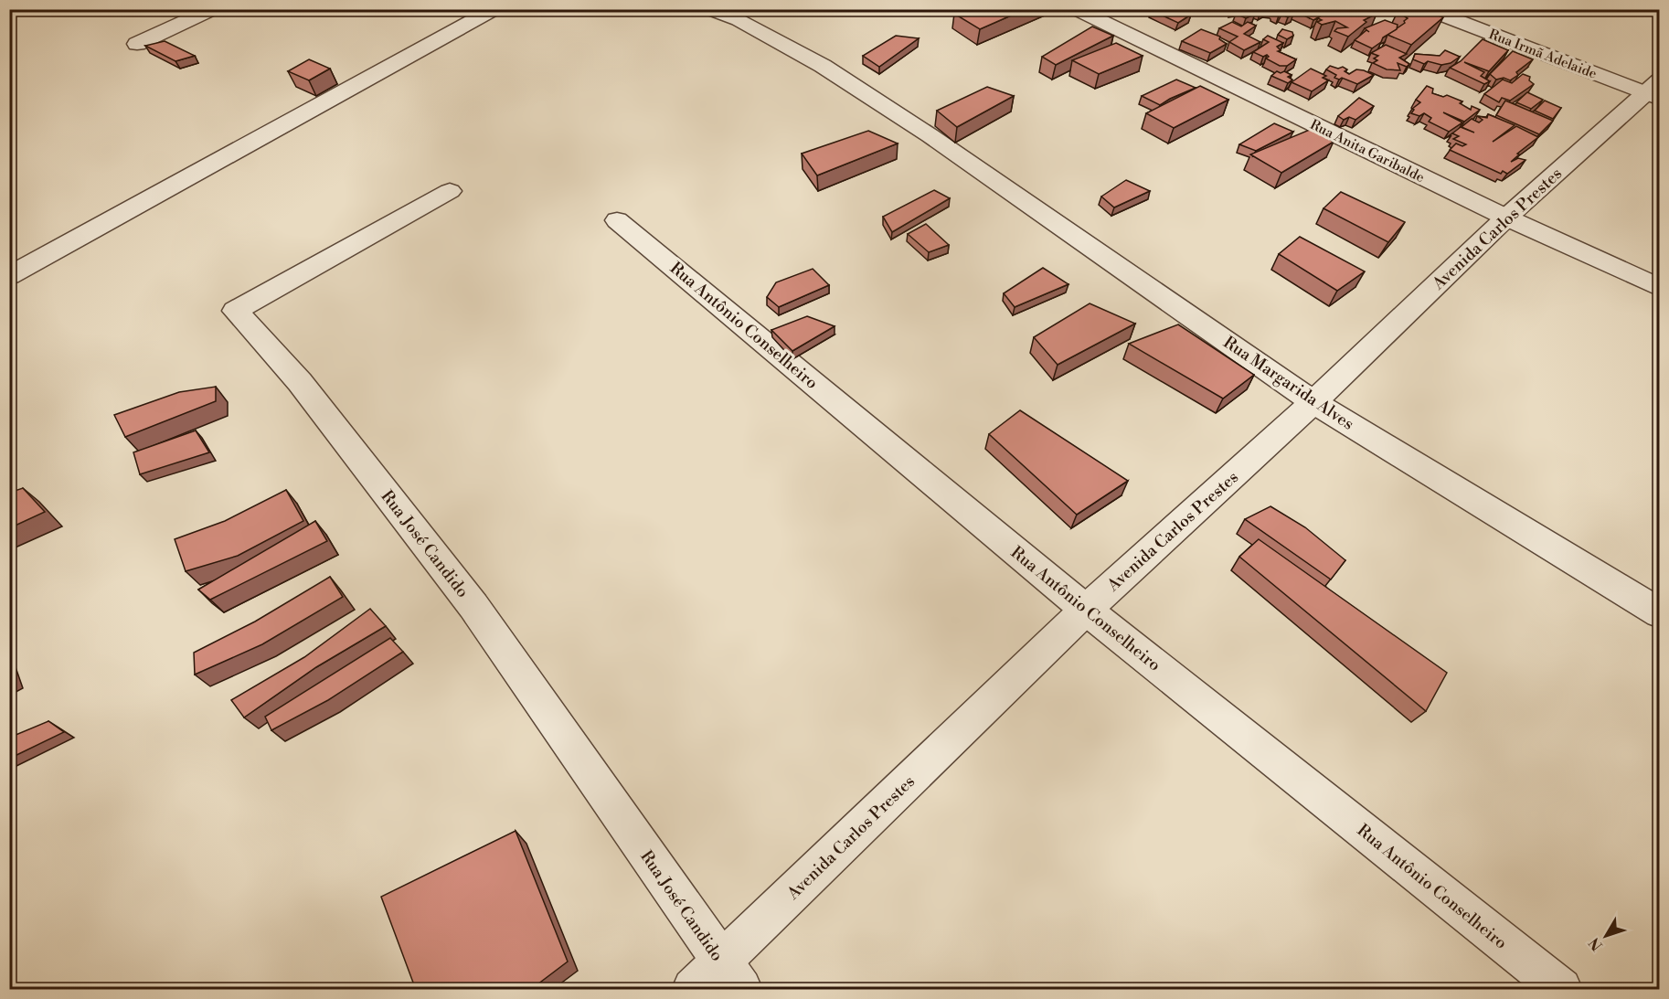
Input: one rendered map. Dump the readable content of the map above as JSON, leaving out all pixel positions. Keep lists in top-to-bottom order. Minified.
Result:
{"streets":{"street":["Rua Irmã Adelaide","Rua Anita Garibalde","Avenida Carlos Prestes","Rua Antônio Conselheiro","Rua Margarida Alves","Rua José Candido"]},"crossings":[["Rua Irmã Adelaide","Avenida Carlos Prestes"],["Rua Anita Garibalde","Avenida Carlos Prestes"],["Avenida Carlos Prestes","Rua Antônio Conselheiro"],["Avenida Carlos Prestes","Rua Margarida Alves"],["Avenida Carlos Prestes","Rua José Candido"]],"north":"bottom left"}
